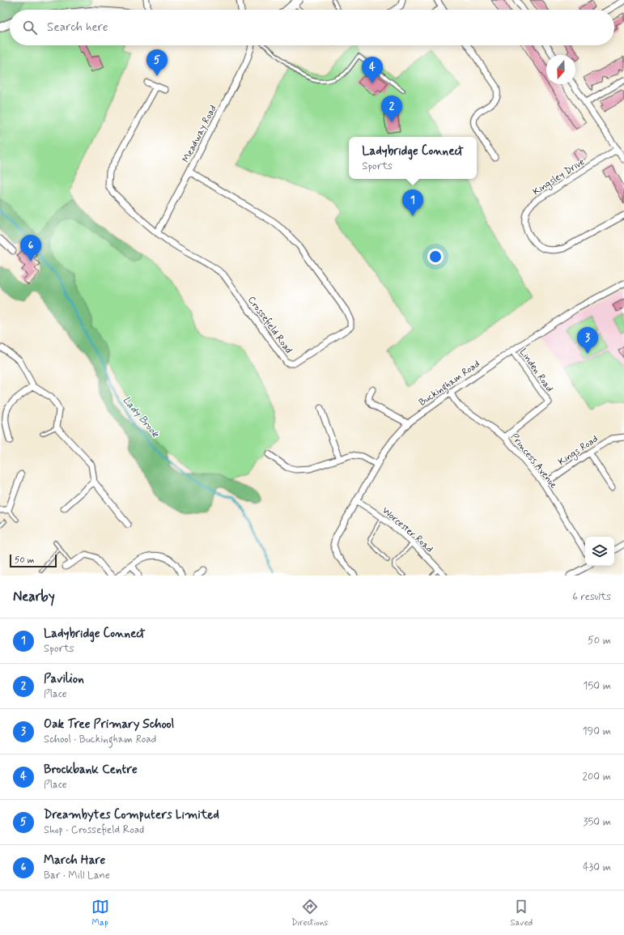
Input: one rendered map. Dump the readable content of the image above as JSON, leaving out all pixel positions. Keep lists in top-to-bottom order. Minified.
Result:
{"streets":{"street":["Meadway Road","Kingsley Drive","Crossefield Road","Linden Road","Buckingham Road","Kings Road","Princess Avenue","Worcester Road"]},"crossings":[["Meadway Road","Crossefield Road"],["Linden Road","Buckingham Road"],["Linden Road","Princess Avenue"],["Buckingham Road","Princess Avenue"],["Buckingham Road","Worcester Road"],["Kings Road","Princess Avenue"]],"water":["Lady Brook"],"scale_bar":"50 m","north":"bottom","page":{"search":"Search here","pins":["5","4","2","1","6","3"],"popup":["Ladybridge Connect","Sports"],"scale":"50 m","heading":["Nearby","6 results"],"list":[{"mark":"1","name":"Ladybridge Connect","note":"Sports","value":"50 m"},{"mark":"2","name":"Pavilion","note":"Place","value":"150 m"},{"mark":"3","name":"Oak Tree Primary School","note":"School · Buckingham Road","value":"190 m"},{"mark":"4","name":"Brockbank Centre","note":"Place","value":"200 m"},{"mark":"5","name":"Dreambytes Computers Limited","note":"Shop · Crossefield Road","value":"350 m"},{"mark":"6","name":"March Hare","note":"Bar · Mill Lane","value":"430 m"}],"nav":["Map","Directions","Saved"]}}
